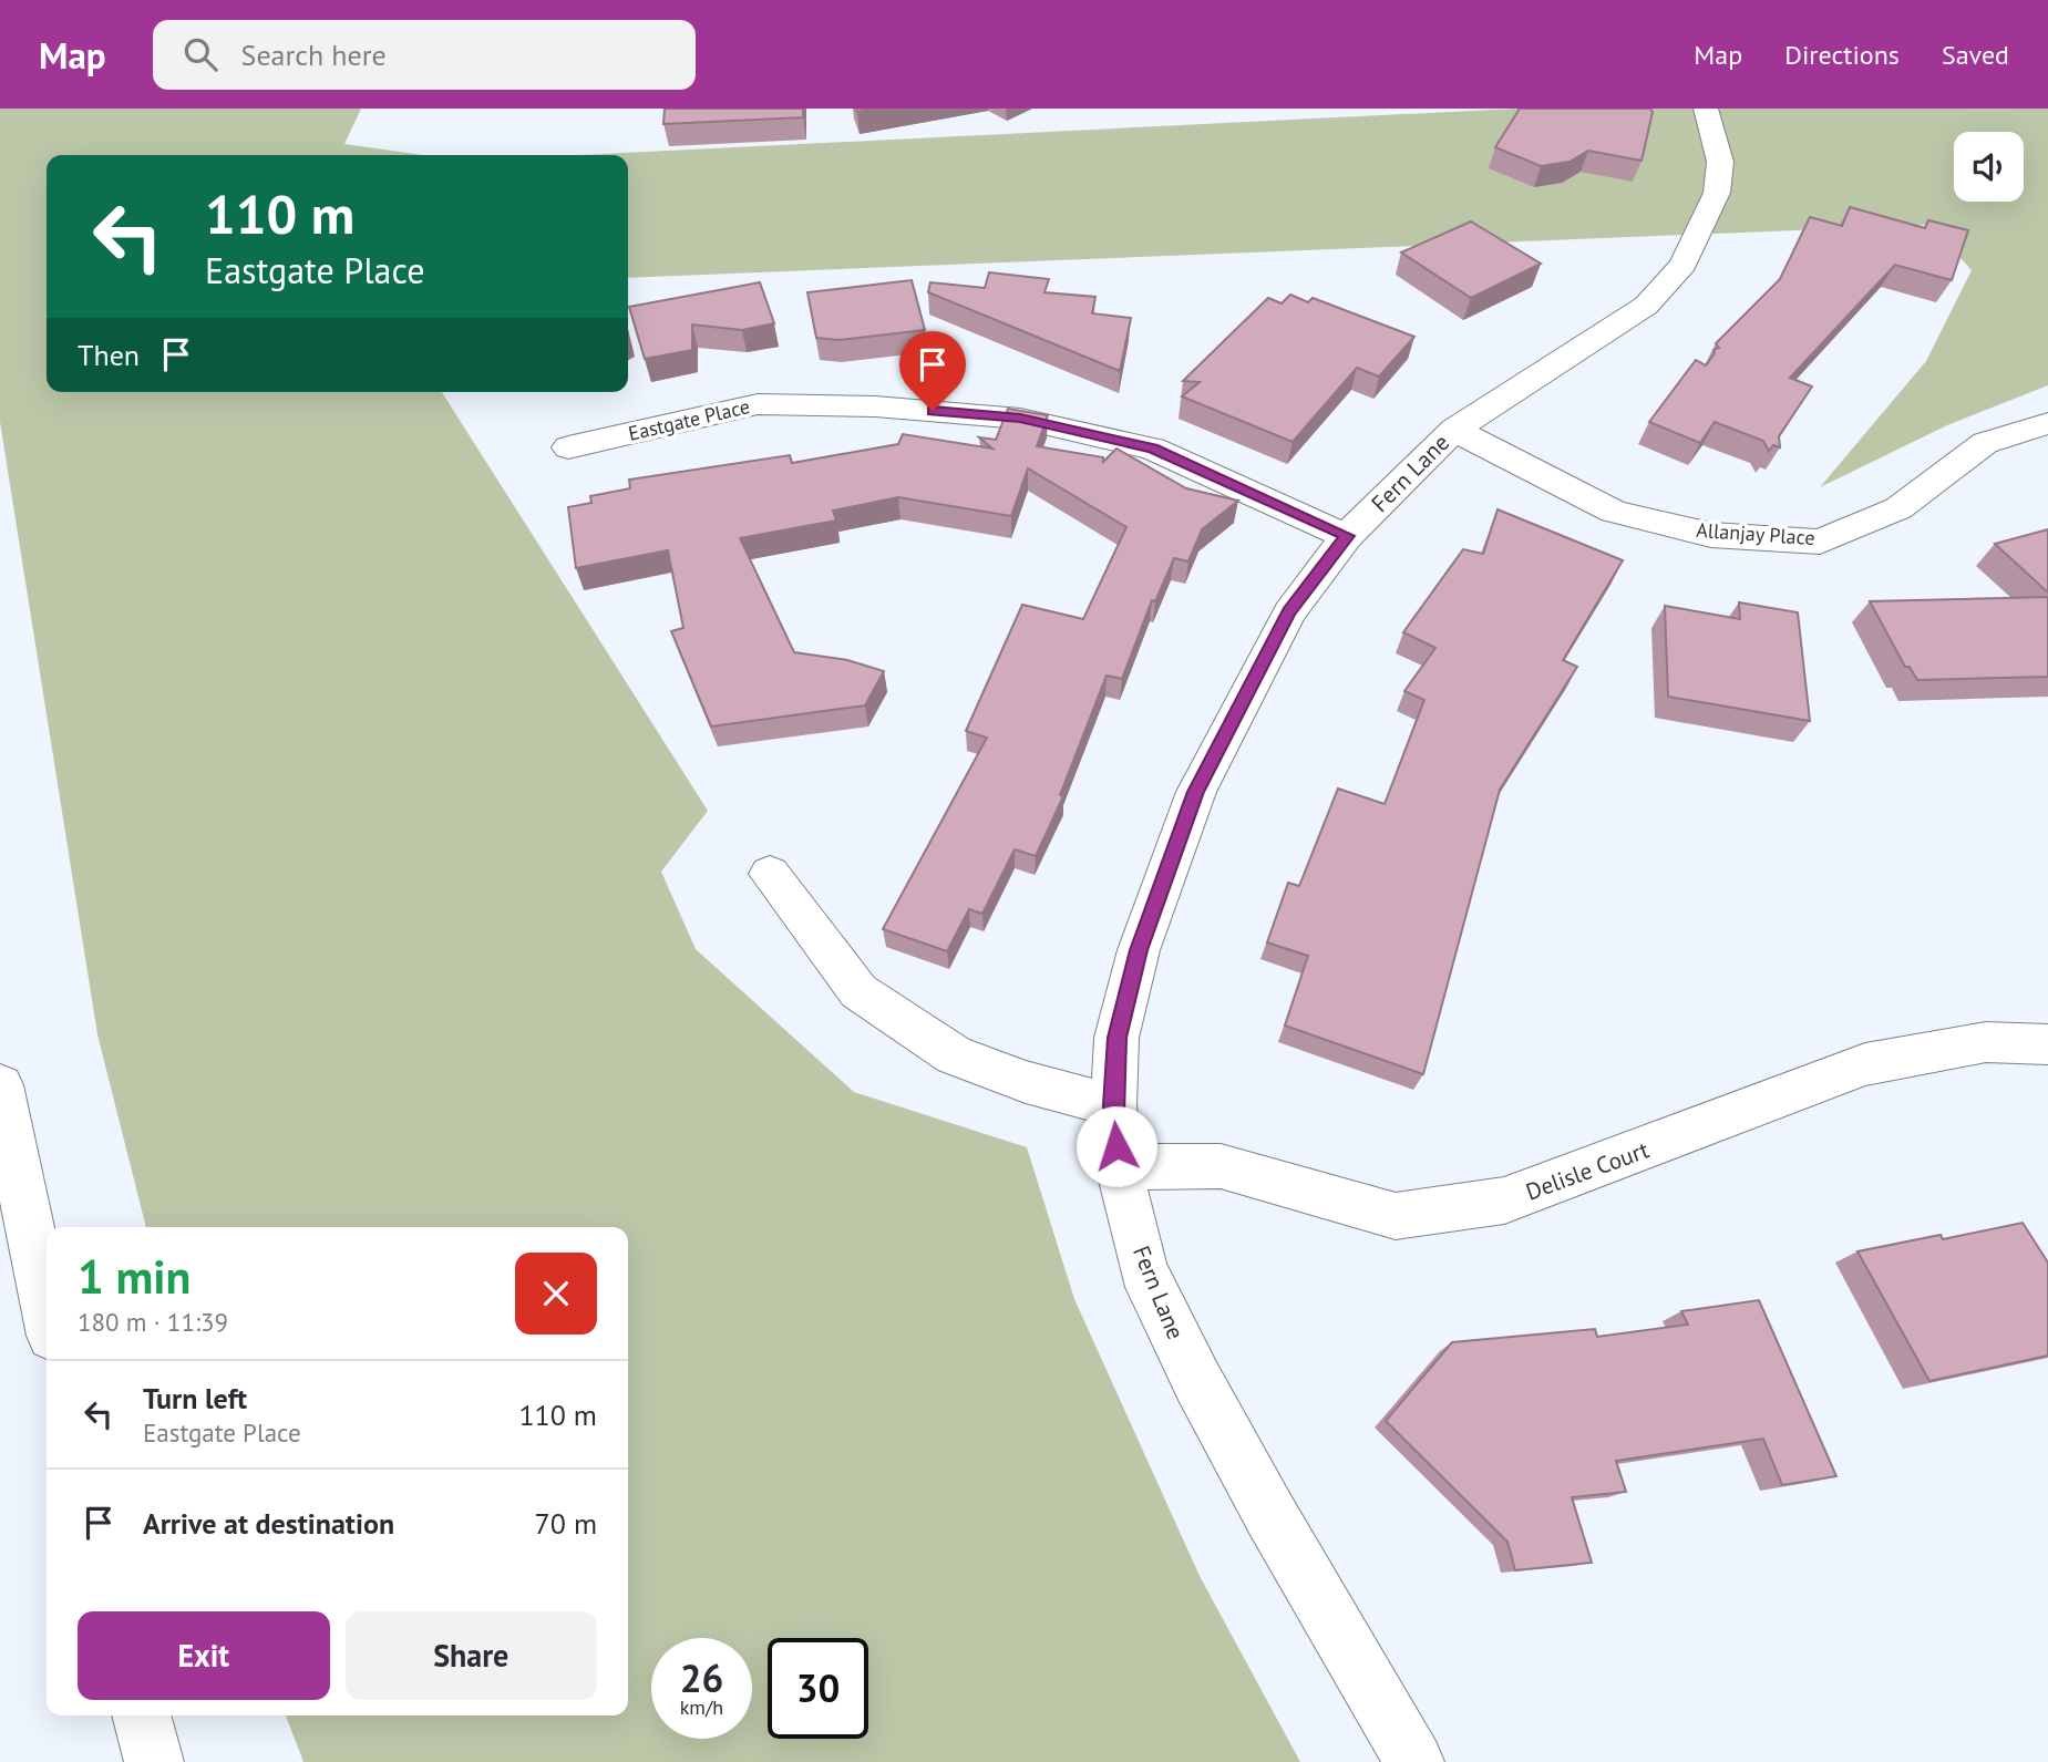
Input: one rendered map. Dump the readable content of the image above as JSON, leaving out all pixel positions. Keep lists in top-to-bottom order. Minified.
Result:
{"streets":{"main road":["Eastgate Place","Fern Lane","Allanjay Place","Delisle Court"]},"crossings":[["Eastgate Place","Fern Lane"],["Fern Lane","Allanjay Place"],["Fern Lane","Delisle Court"]],"page":{"header":"Map","search":"Search here","nav":["Map","Directions","Saved"],"turn":["110 m","Eastgate Place"],"then":"Then","heading":["1 min","180 m · 11:39"],"list":[{"name":"Turn left","note":"Eastgate Place","value":"110 m"},{"name":"Arrive at destination","value":"70 m"}],"buttons":["Exit","Share"],"speed":"26 km/h","limit":"30"}}
